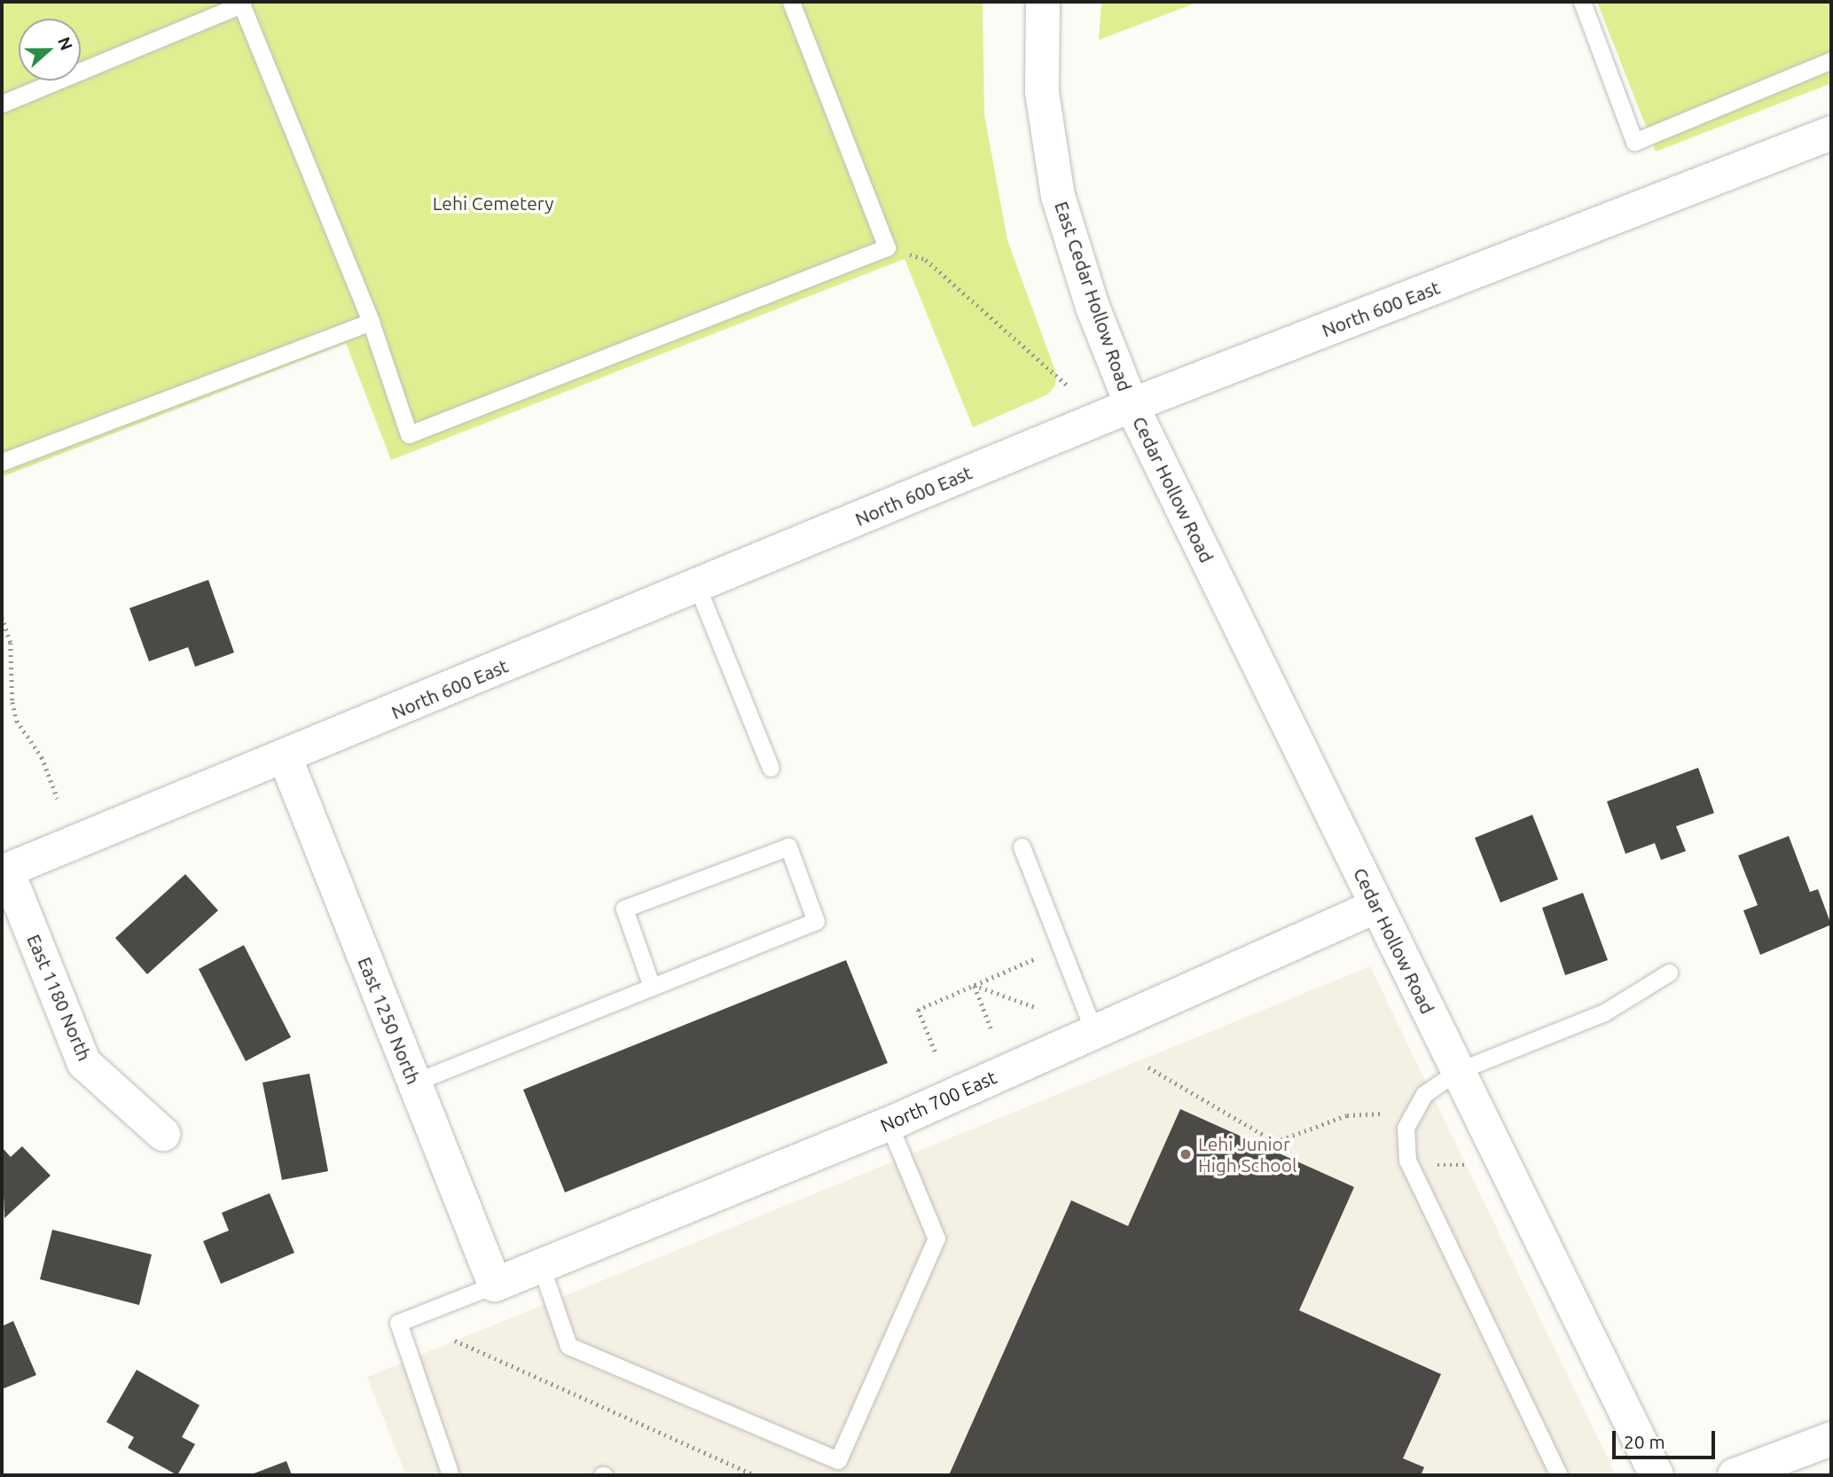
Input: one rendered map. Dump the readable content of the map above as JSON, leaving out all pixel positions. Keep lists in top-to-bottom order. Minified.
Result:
{"streets":{"street":["East Cedar Hollow Road","North 600 East","Cedar Hollow Road","East 1180 North","East 1250 North","North 700 East"]},"crossings":[["East Cedar Hollow Road","North 600 East"],["East Cedar Hollow Road","Cedar Hollow Road"],["North 600 East","Cedar Hollow Road"],["North 600 East","East 1180 North"],["North 600 East","East 1250 North"],["Cedar Hollow Road","North 700 East"],["East 1250 North","North 700 East"]],"parks":["Lehi Cemetery"],"places":["Lehi Junior High School"],"scale_bar":"20 m","north":"right"}
